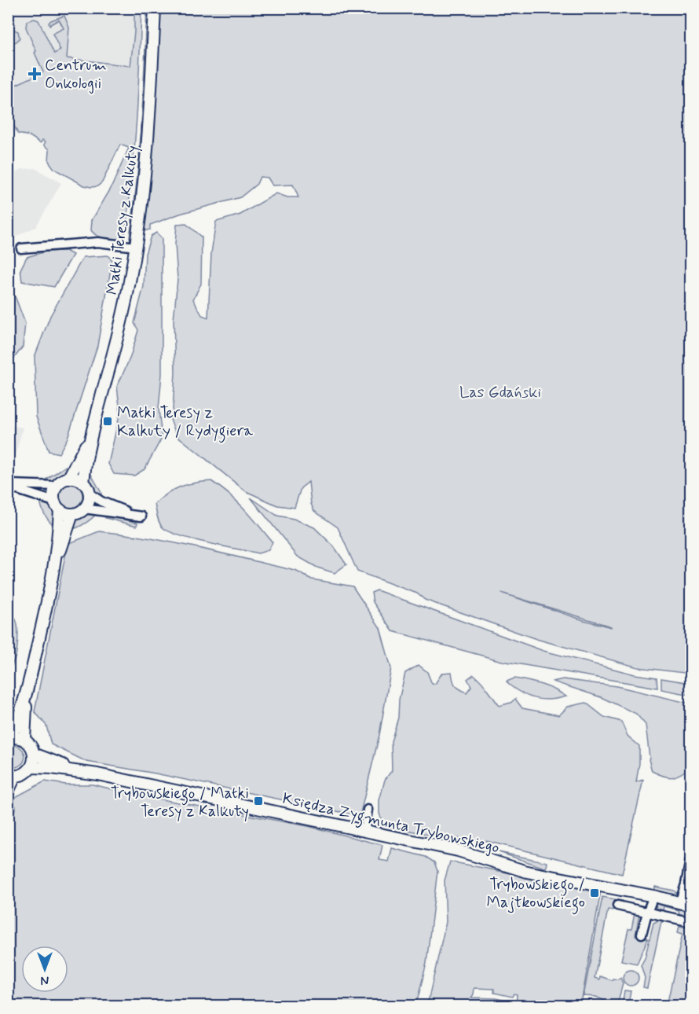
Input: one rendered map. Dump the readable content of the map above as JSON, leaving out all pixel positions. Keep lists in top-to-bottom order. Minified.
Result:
{"streets":{"street":["Matki Teresy z Kalkuty","Księdza Zygmunta Trybowskiego"]},"parks":["Las Gdański"],"places":{"health":["Centrum Onkologii"],"transit":["Matki Teresy z Kalkuty / Rydygiera","Trybowskiego / Matki Teresy z Kalkuty","Trybowskiego / Majtkowskiego"]},"north":"bottom"}
